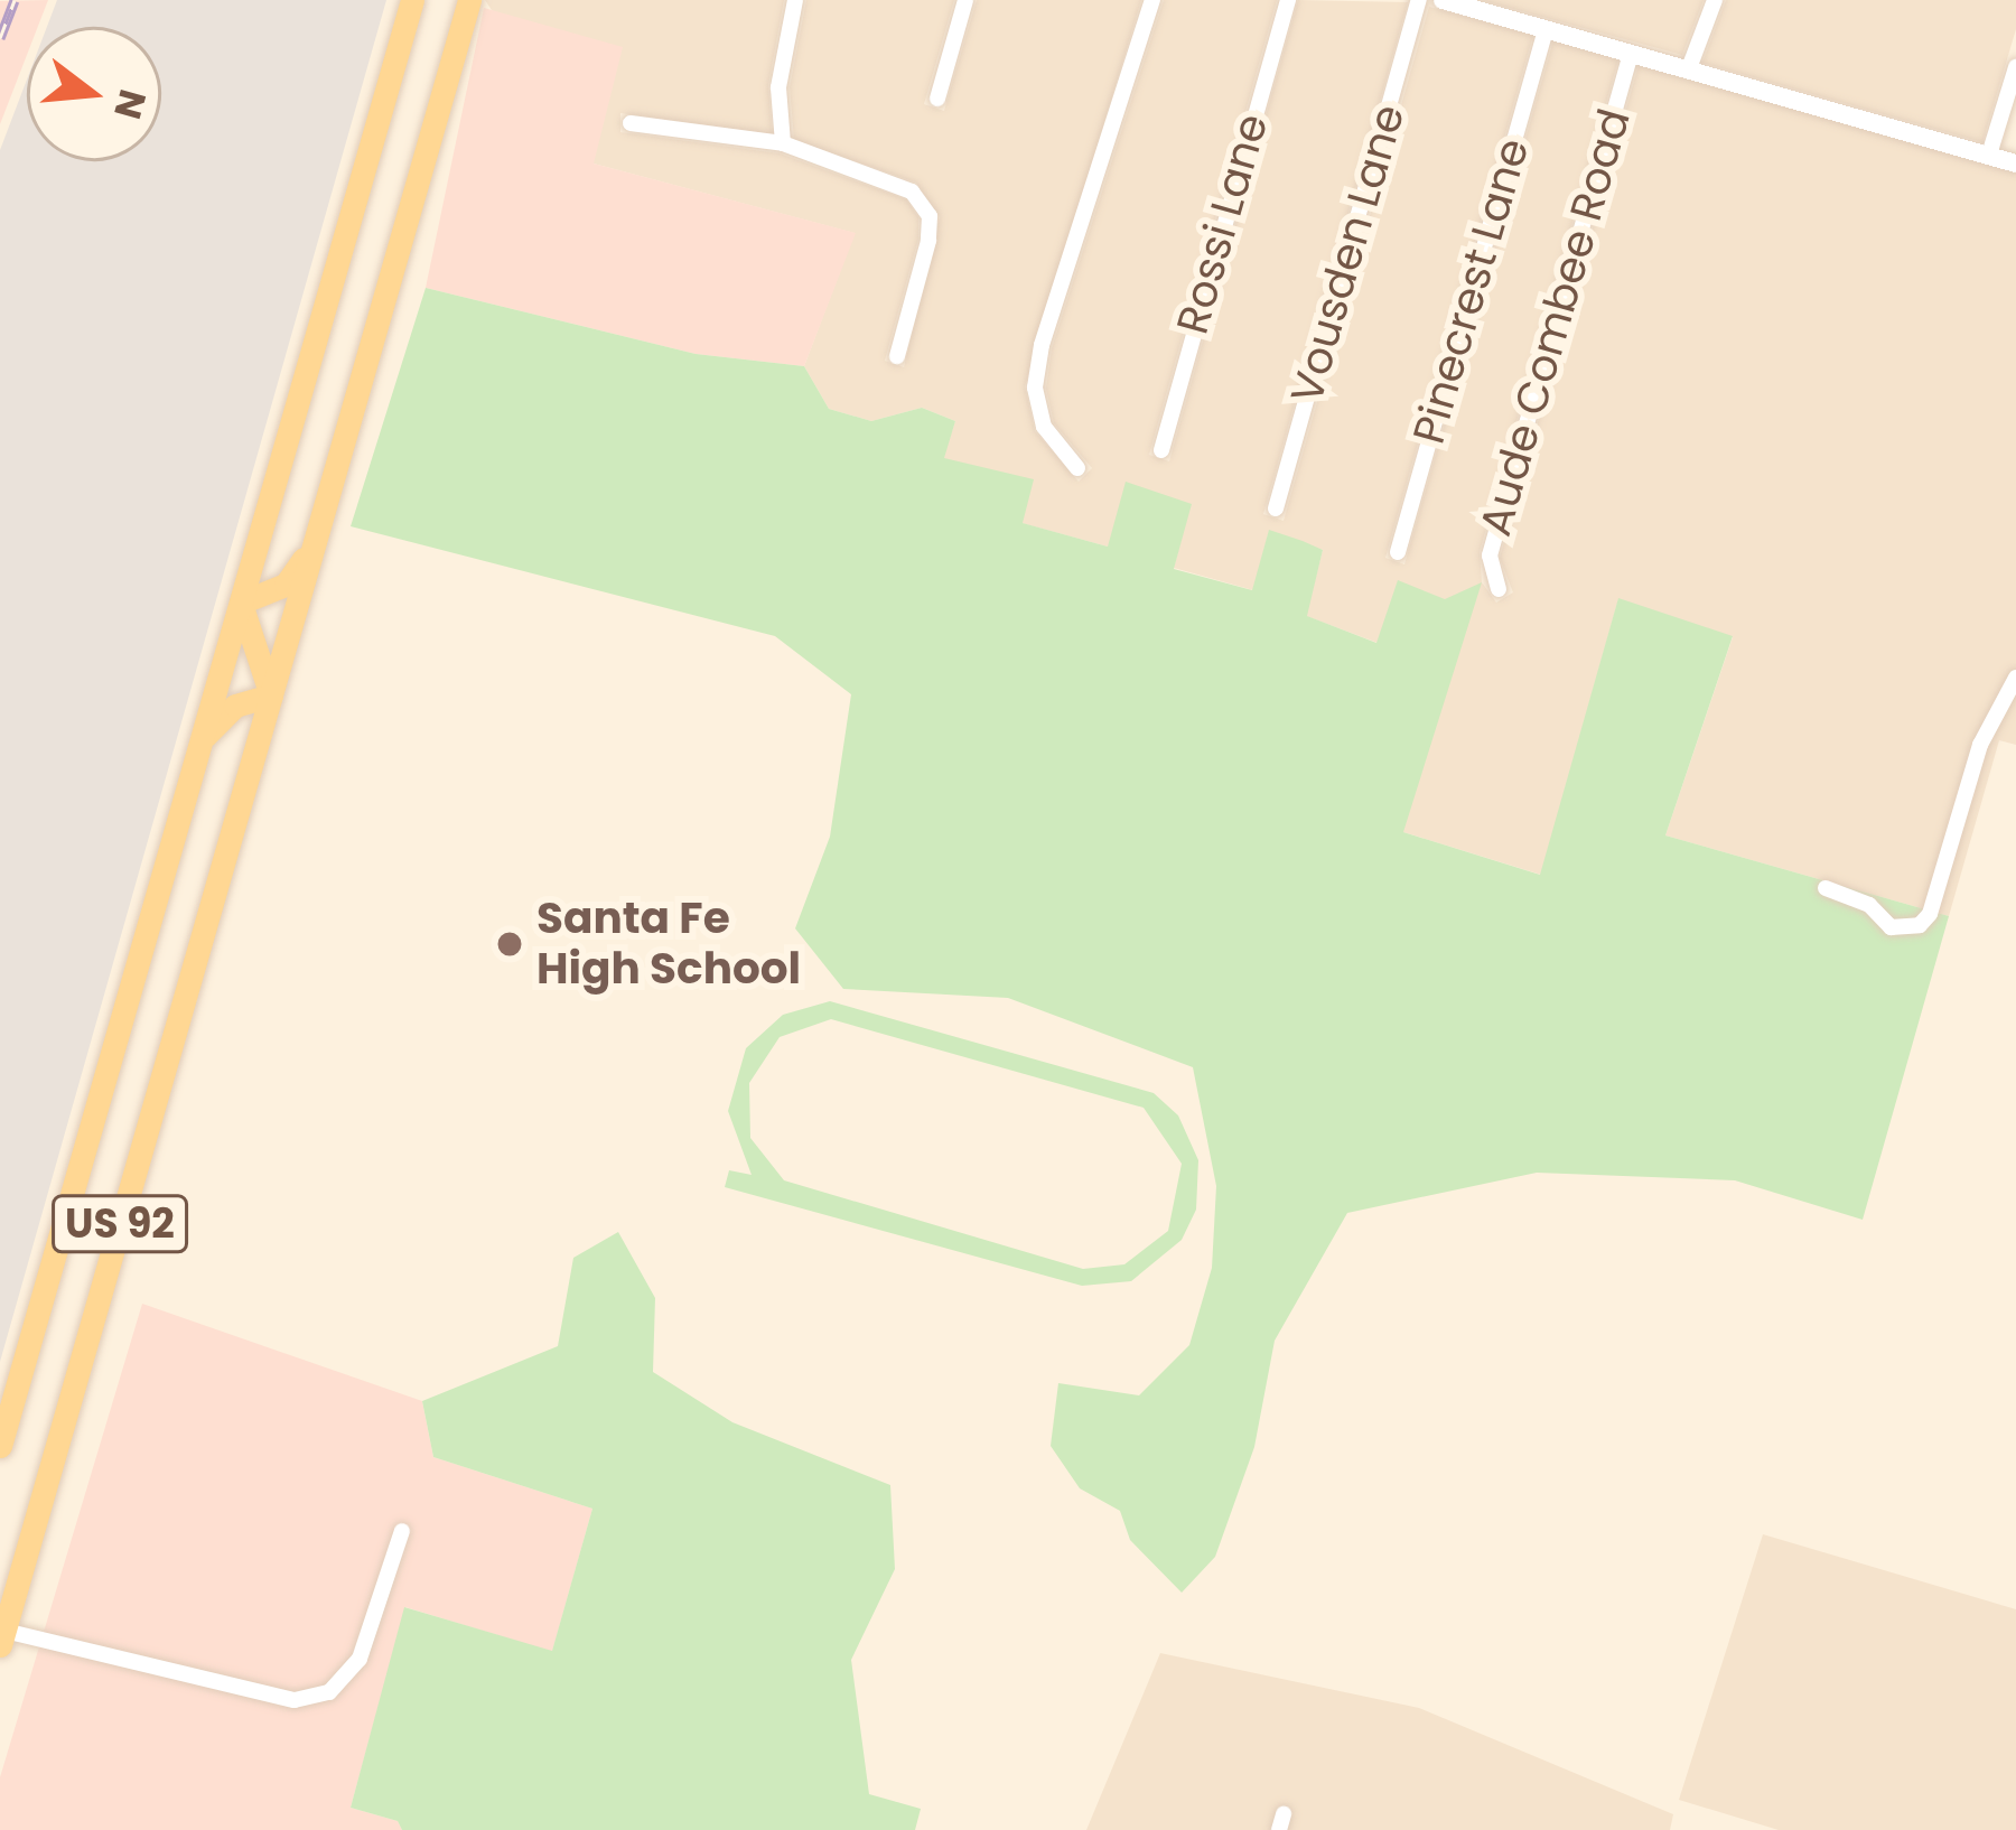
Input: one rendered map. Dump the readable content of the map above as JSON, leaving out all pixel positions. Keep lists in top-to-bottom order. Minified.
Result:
{"streets":{"main road":["US 92"],"street":["Rossi Lane","Vousden Lane","Pinecrest Lane","Aude Combee Road"]},"places":["Santa Fe High School"],"north":"right"}
